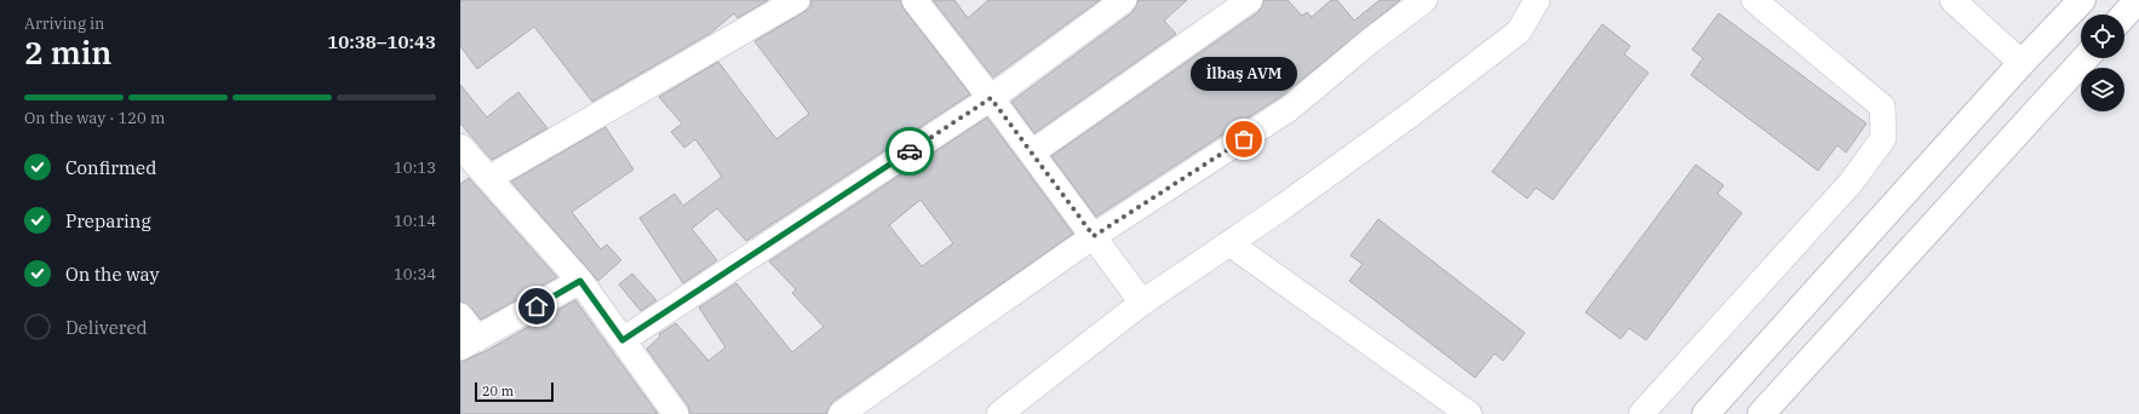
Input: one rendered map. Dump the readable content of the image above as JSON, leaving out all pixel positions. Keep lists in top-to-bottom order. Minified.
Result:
{"places":["İlbaş AVM"],"scale_bar":"20 m","page":{"heading":["2 min","Arriving in","10:38–10:43"],"bubble":"İlbaş AVM","bar":"On the way · 120 m","list":[["Confirmed","10:13"],["Preparing","10:14"],["On the way","10:34"],"Delivered"],"scale":"20 m"}}
